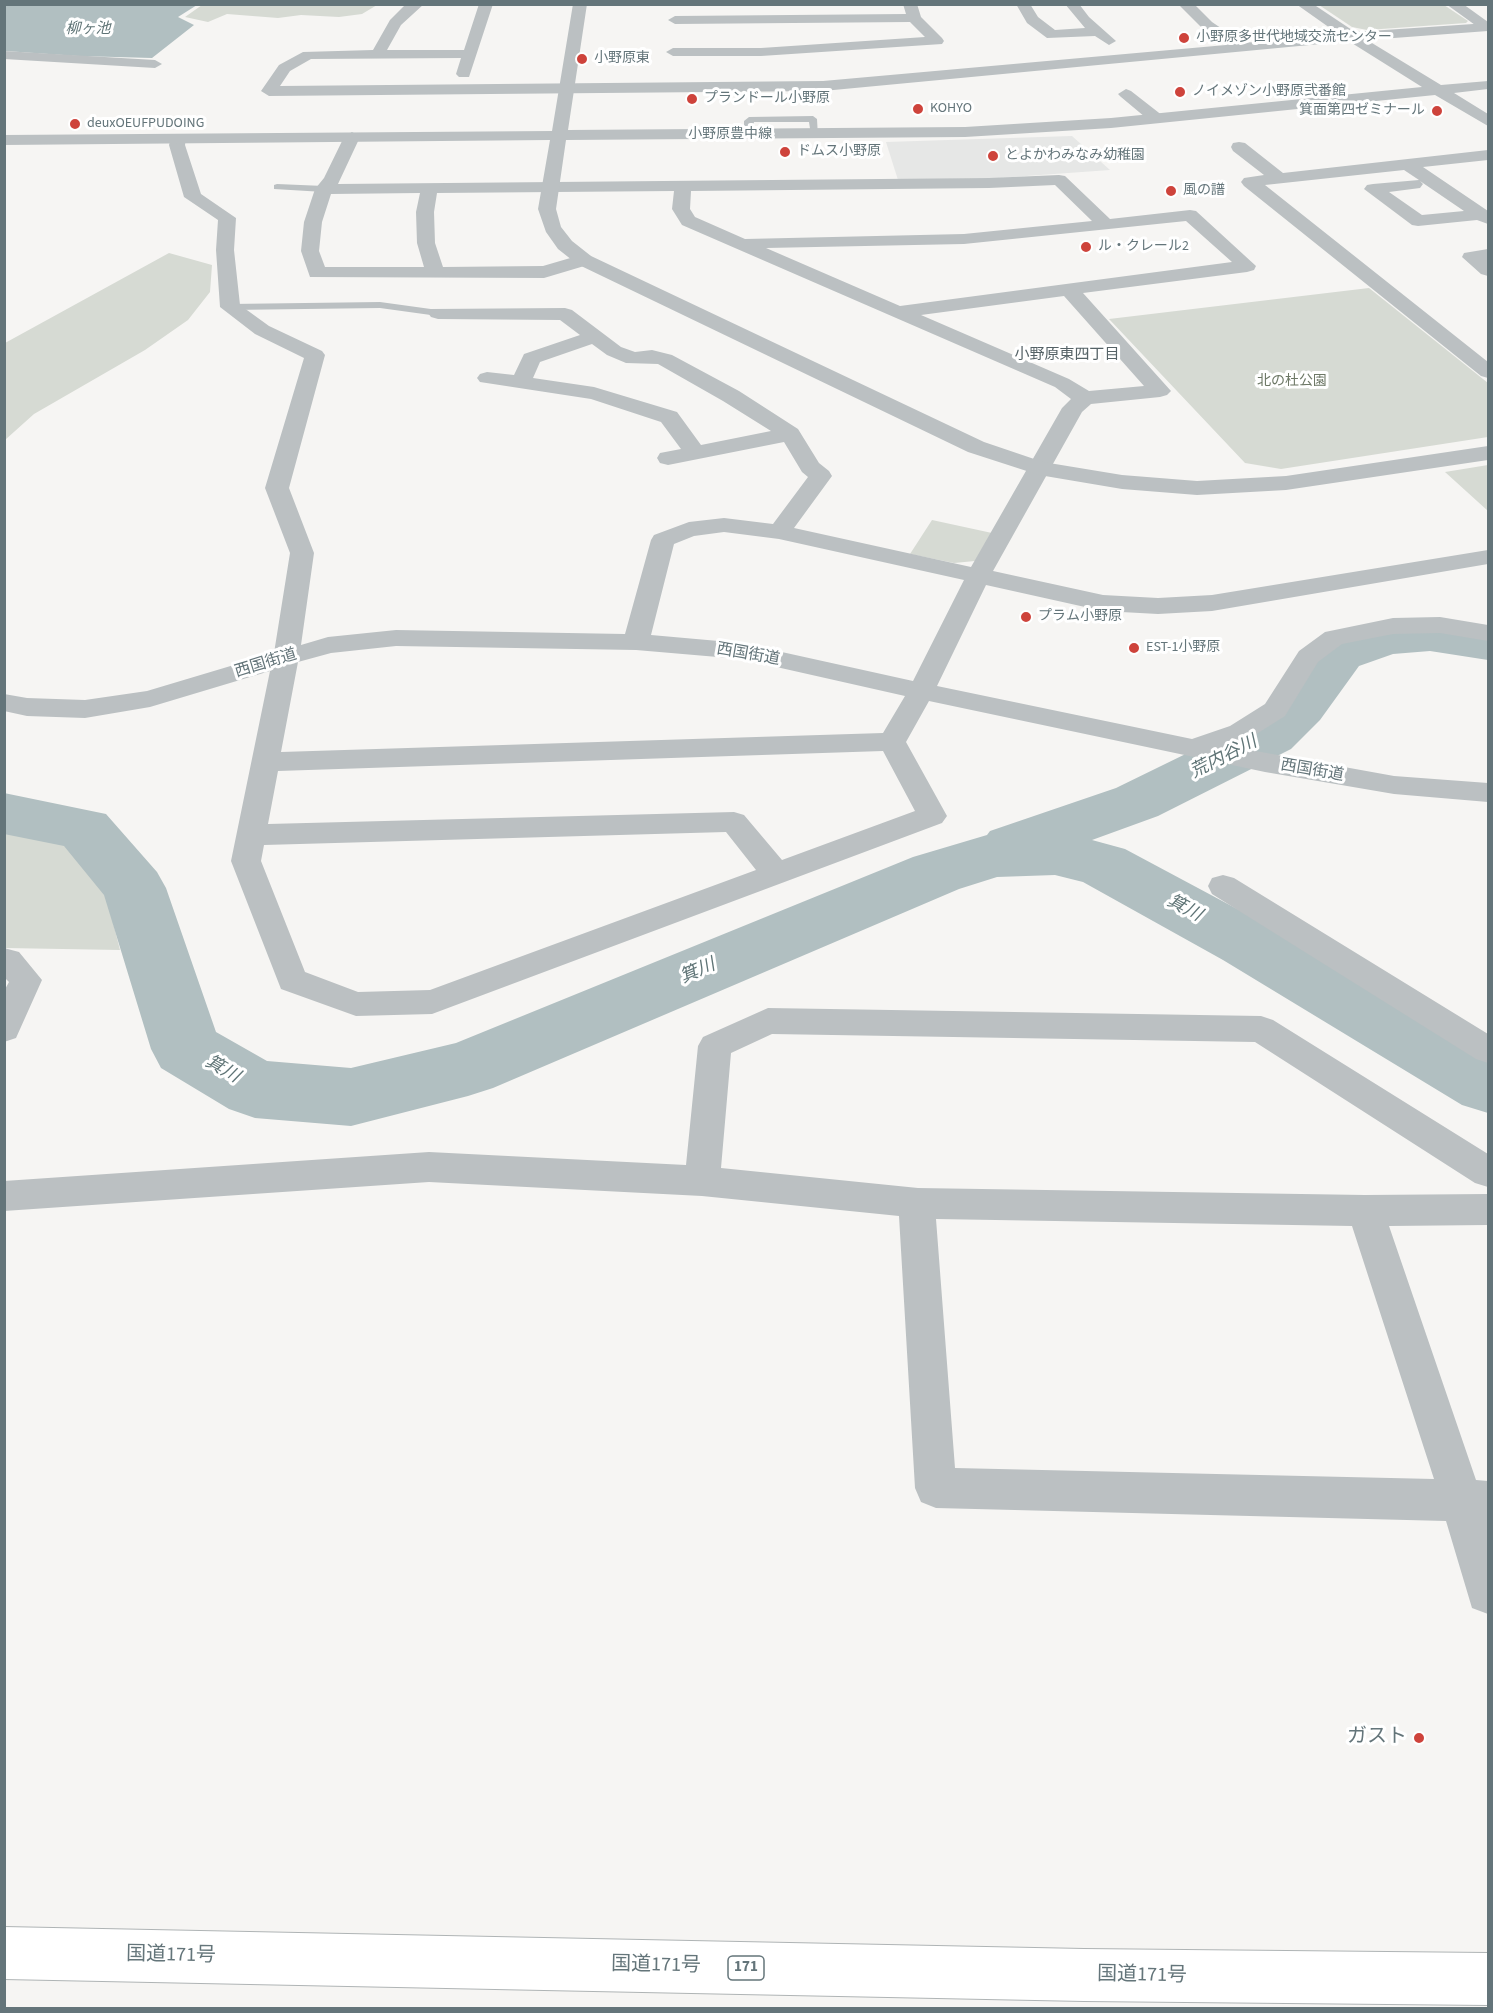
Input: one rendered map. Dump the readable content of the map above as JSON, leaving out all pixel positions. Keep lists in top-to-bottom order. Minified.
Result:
{"streets":{"highway":["国道171号","171"],"street":["小野原豊中線","西国街道"]},"districts":["小野原東四丁目"],"water":["柳ヶ池","荒内谷川","箕川"],"parks":["北の杜公園"],"places":["小野原多世代地域交流センター","小野原東","ノイメゾン小野原弐番館","プランドール小野原","KOHYO","箕面第四ゼミナール","deuxOEUFPUDOING","ドムス小野原","とよかわみなみ幼稚園","風の譜","ル・クレール2","プラム小野原","EST-1小野原","ガスト"]}
